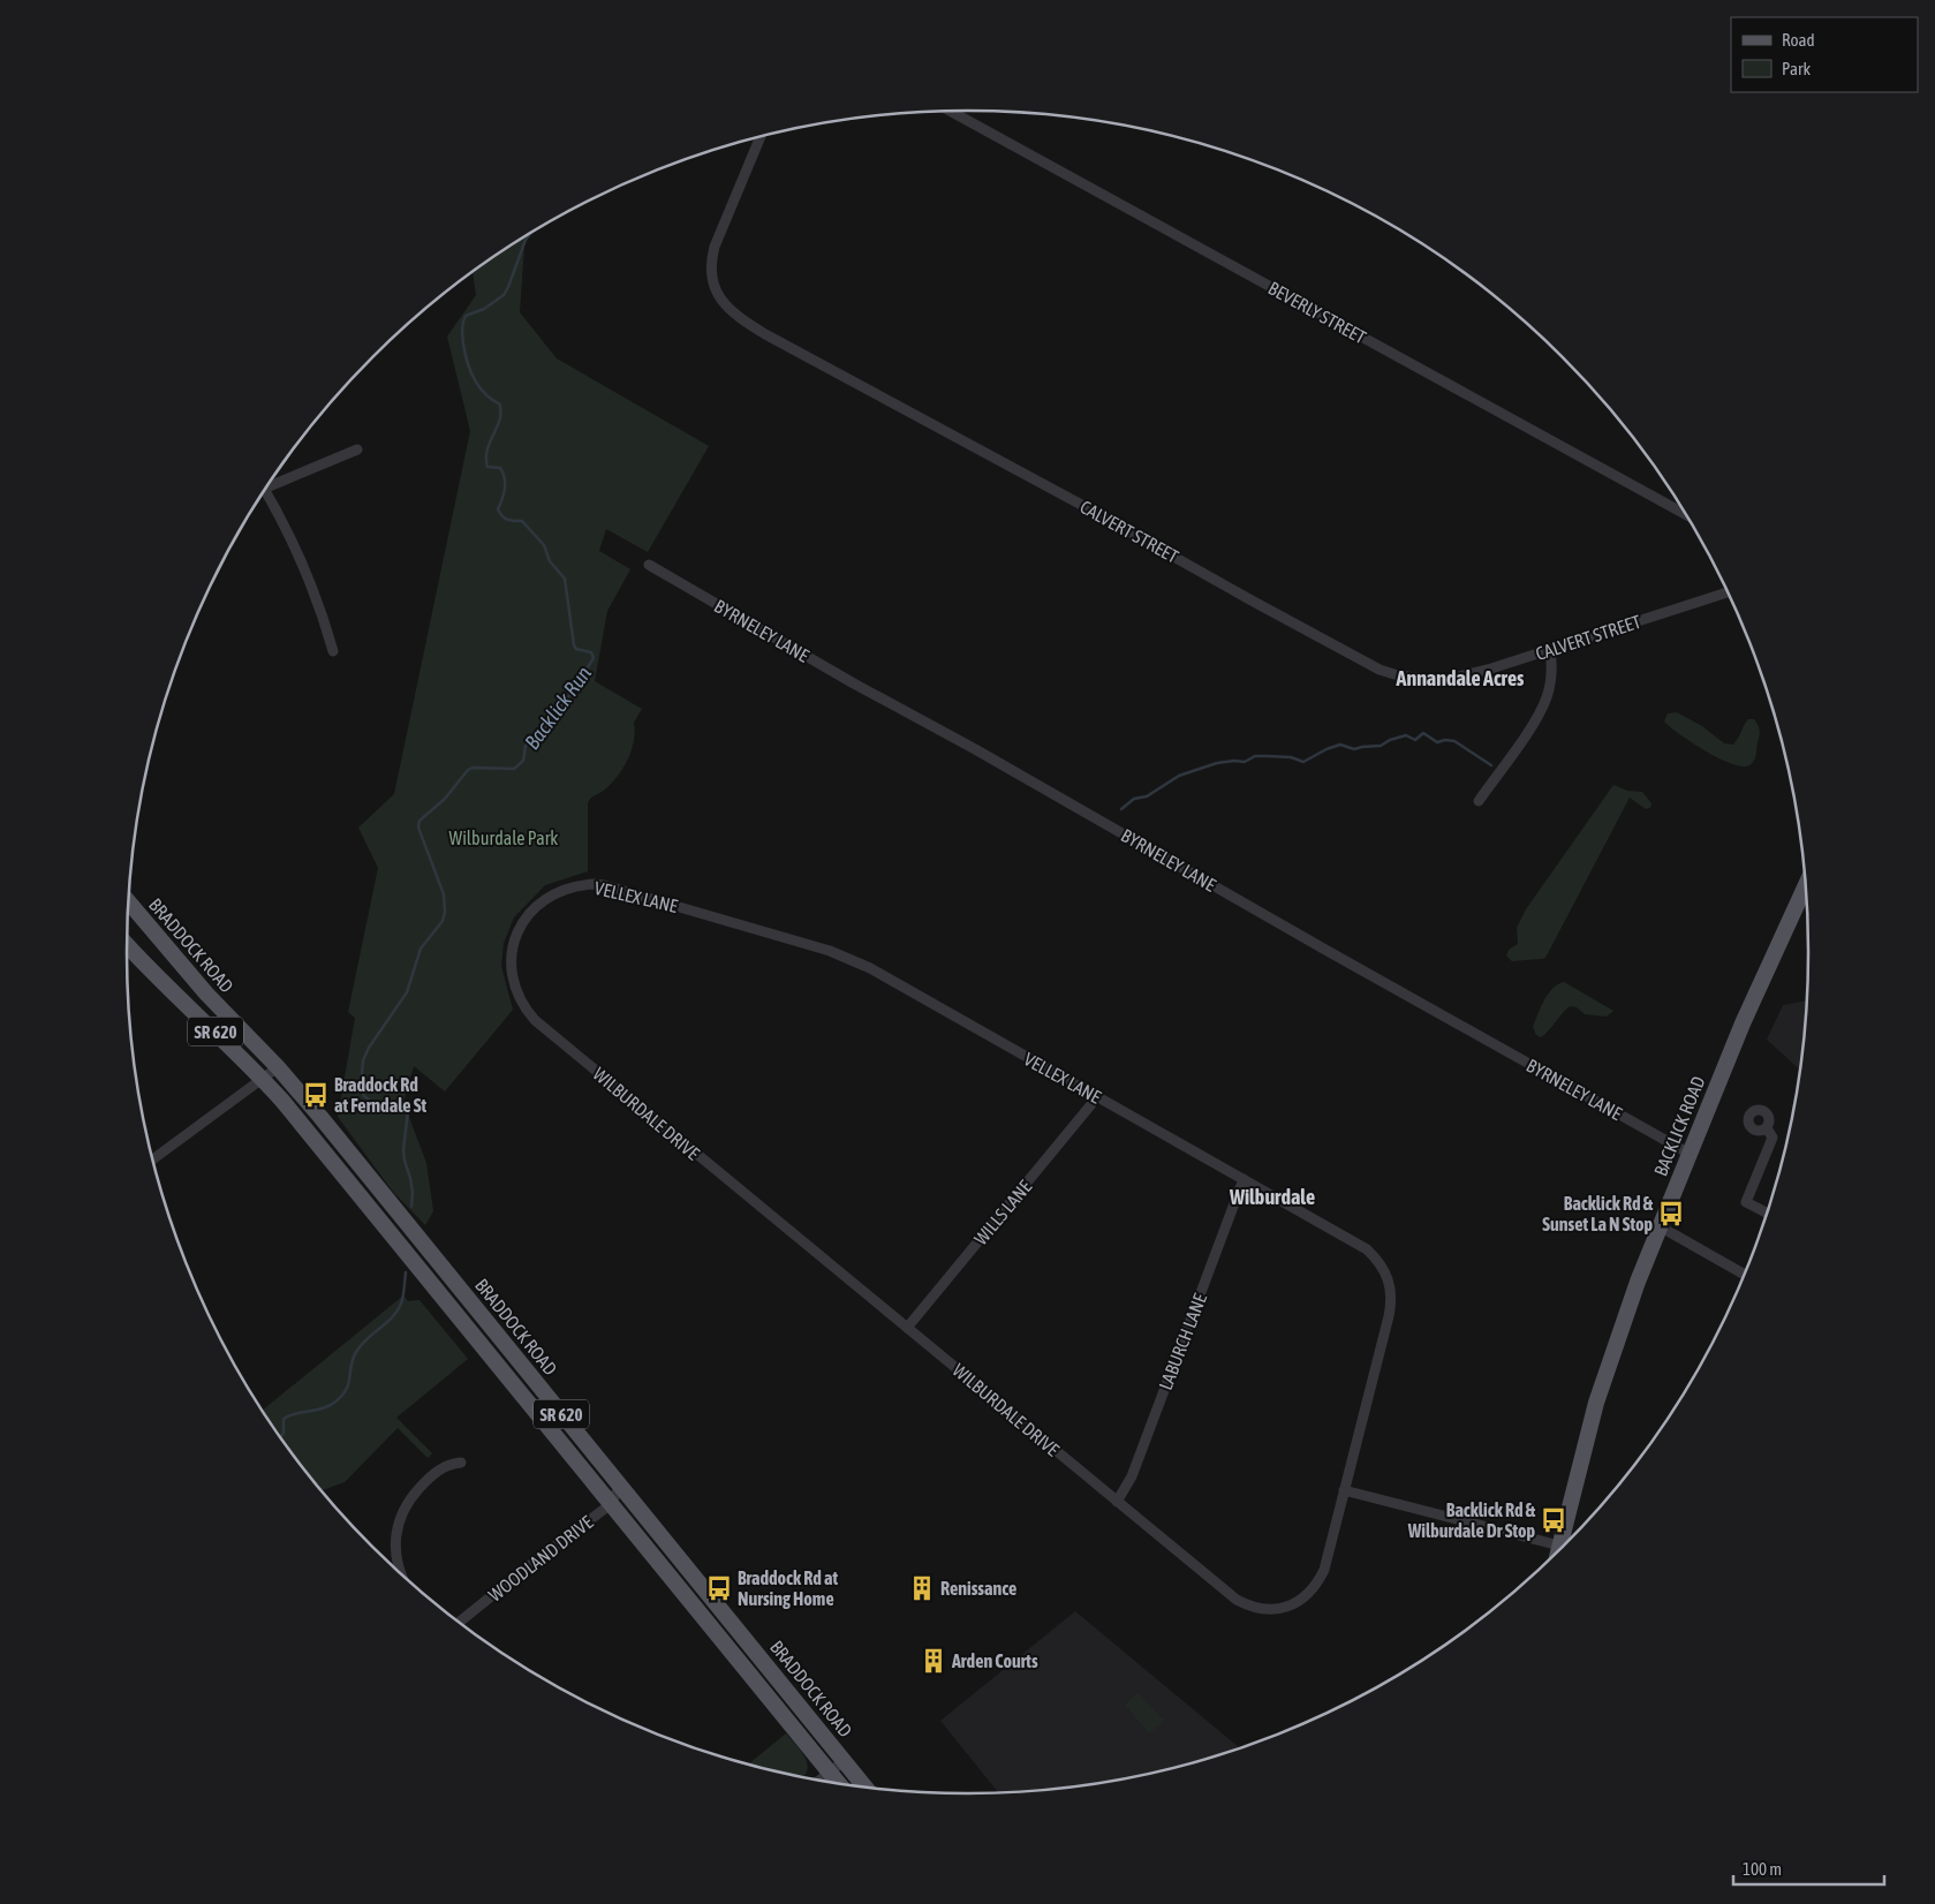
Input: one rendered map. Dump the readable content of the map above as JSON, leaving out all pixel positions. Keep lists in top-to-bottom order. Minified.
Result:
{"streets":{"main road":["BRADDOCK ROAD","SR 620","BACKLICK ROAD"],"street":["BEVERLY STREET","CALVERT STREET","BYRNELEY LANE","VELLEX LANE","WILBURDALE DRIVE","WILLS LANE","LABURCH LANE","WOODLAND DRIVE"]},"crossings":[["BYRNELEY LANE","BACKLICK ROAD"],["VELLEX LANE","WILBURDALE DRIVE"],["VELLEX LANE","WILLS LANE"],["VELLEX LANE","LABURCH LANE"],["BRADDOCK ROAD","WOODLAND DRIVE"],["WILBURDALE DRIVE","WILLS LANE"],["WILBURDALE DRIVE","LABURCH LANE"]],"districts":["Annandale Acres","Wilburdale"],"water":["Backlick Run"],"parks":["Wilburdale Park"],"places":{"bus stop":["Braddock Rd at Ferndale St","Backlick Rd & Sunset La N Stop","Backlick Rd & Wilburdale Dr Stop","Braddock Rd at Nursing Home"],"building":["Renissance","Arden Courts"]},"legend":["Road","Park"],"scale_bar":"100 m"}
